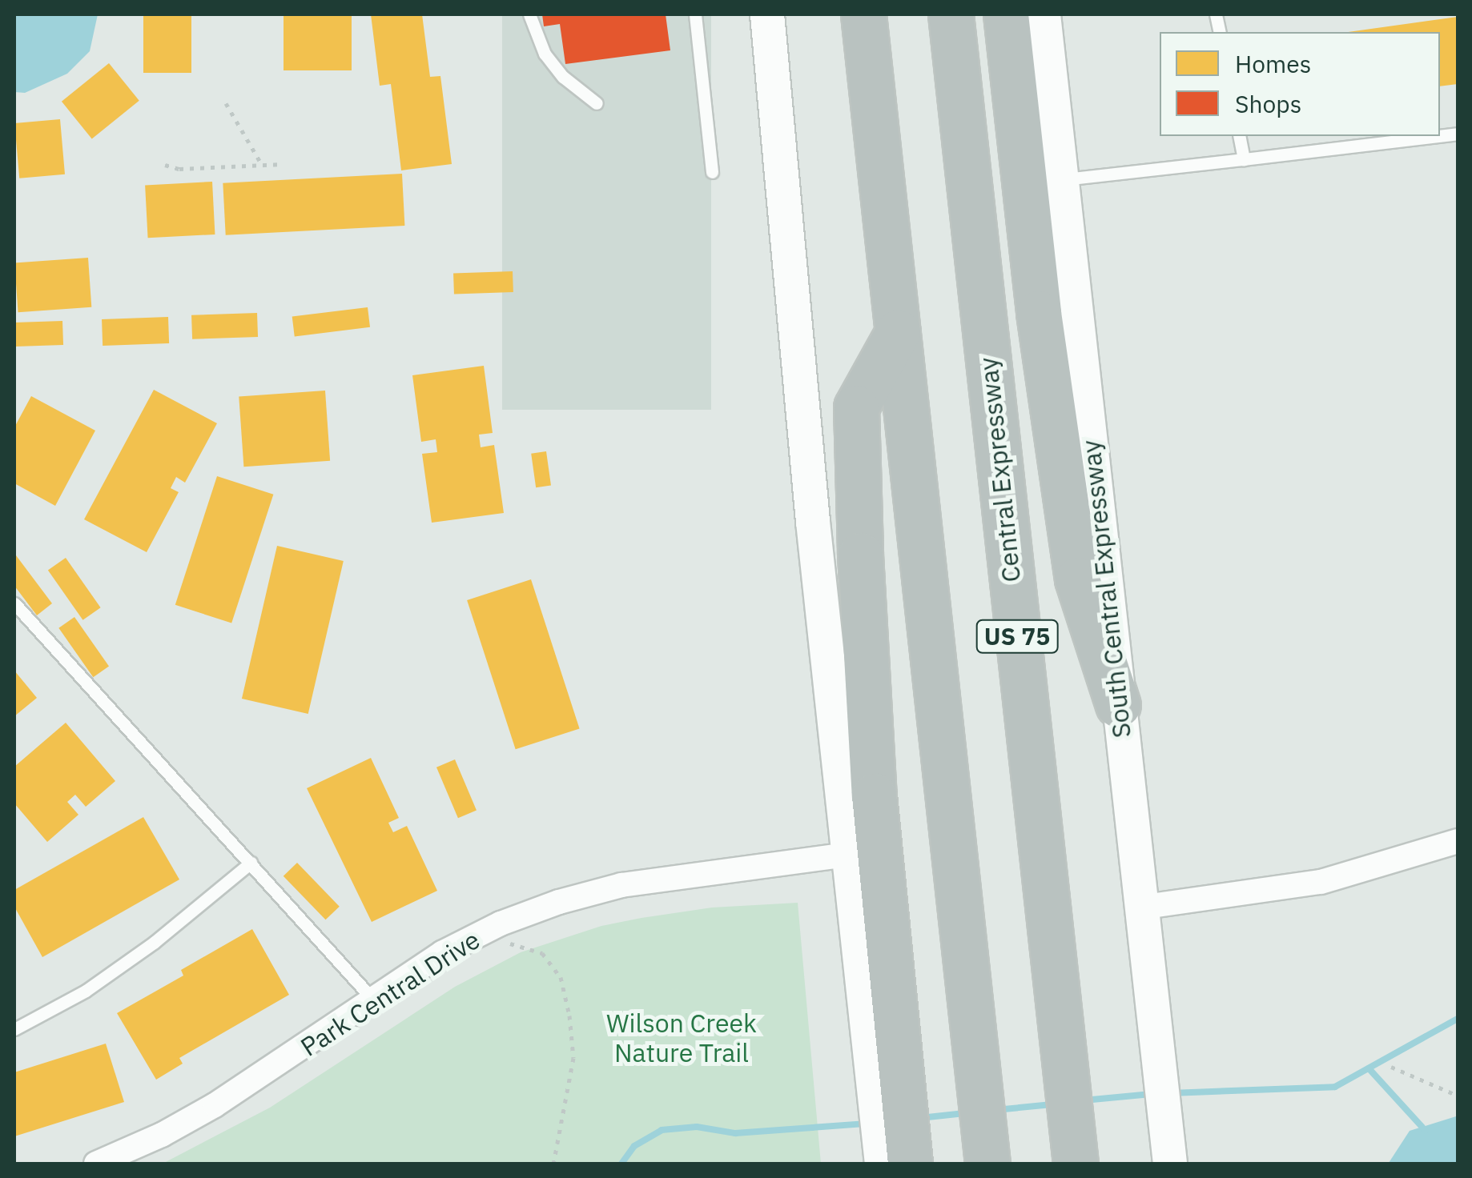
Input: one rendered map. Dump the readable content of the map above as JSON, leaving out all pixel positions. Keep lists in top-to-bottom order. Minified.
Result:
{"streets":{"highway":["Central Expressway","US 75"],"main road":["South Central Expressway"],"street":["Park Central Drive"]},"parks":["Wilson Creek Nature Trail"],"legend":["Homes","Shops"]}
